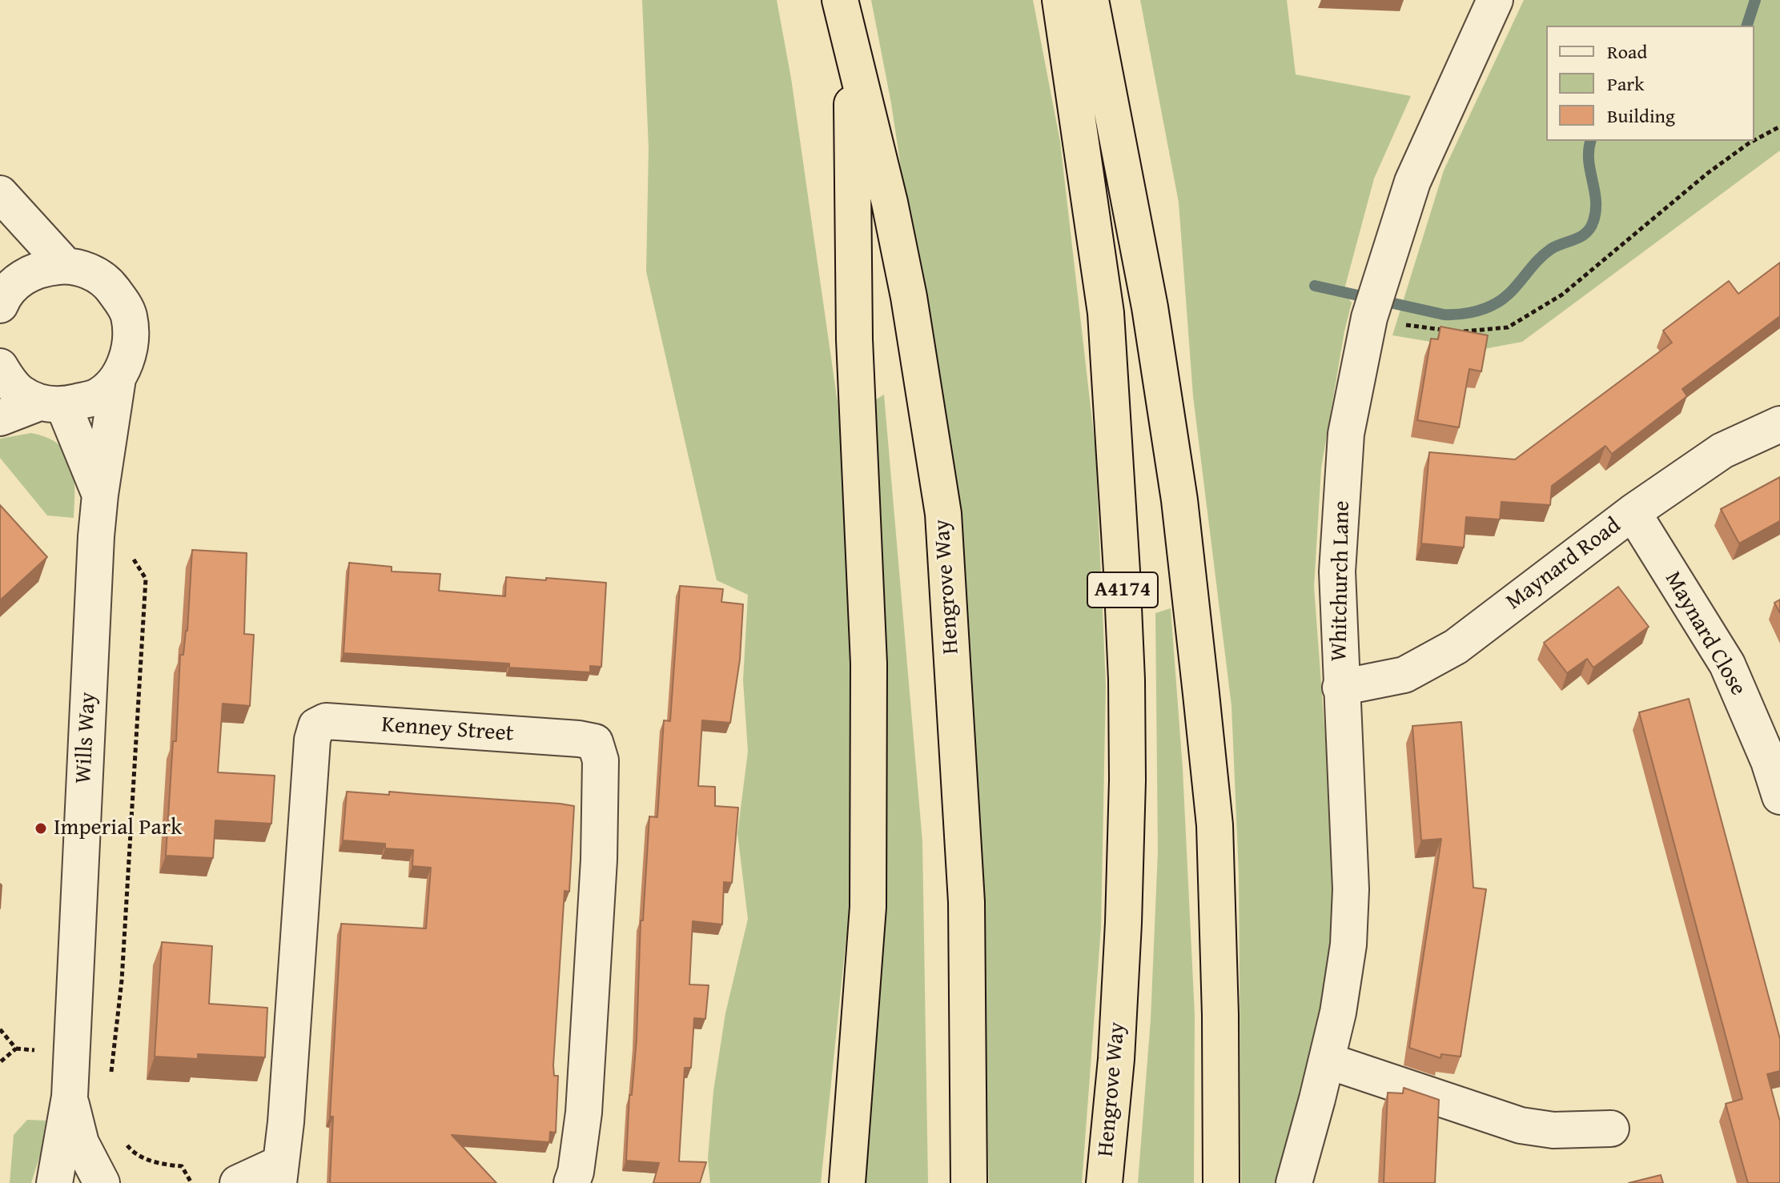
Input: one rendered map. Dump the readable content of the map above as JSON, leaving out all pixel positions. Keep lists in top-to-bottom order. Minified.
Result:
{"streets":{"highway":["Hengrove Way","A4174"],"street":["Maynard Road","Whitchurch Lane","Maynard Close","Kenney Street","Wills Way"]},"crossings":[["Maynard Road","Whitchurch Lane"],["Maynard Road","Maynard Close"]],"places":["Imperial Park"],"legend":["Road","Park","Building"]}
